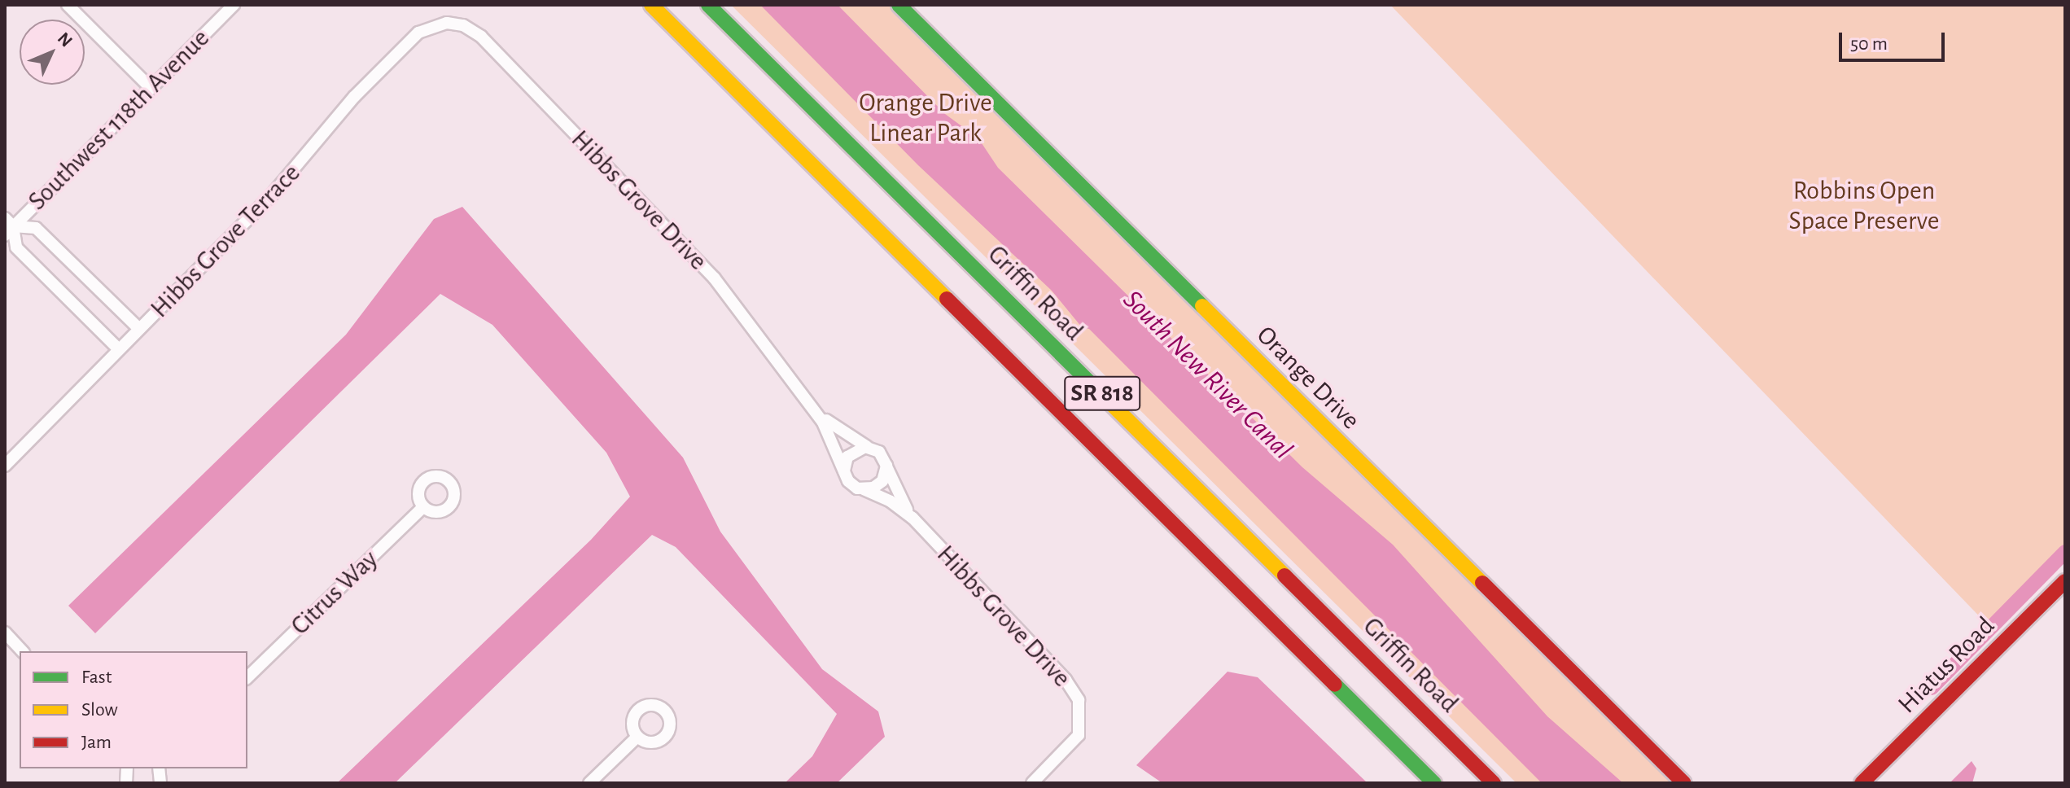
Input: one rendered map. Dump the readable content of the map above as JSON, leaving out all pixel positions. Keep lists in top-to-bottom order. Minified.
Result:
{"streets":{"main road":["Griffin Road","Orange Drive","SR 818","Hiatus Road"],"street":["Southwest 118th Avenue","Hibbs Grove Drive","Hibbs Grove Terrace","Citrus Way"]},"crossings":[["Hibbs Grove Drive","Hibbs Grove Terrace"]],"water":["South New River Canal"],"parks":["Orange Drive Linear Park","Robbins Open Space Preserve"],"legend":["Fast","Slow","Jam"],"scale_bar":"50 m","north":"top right"}
